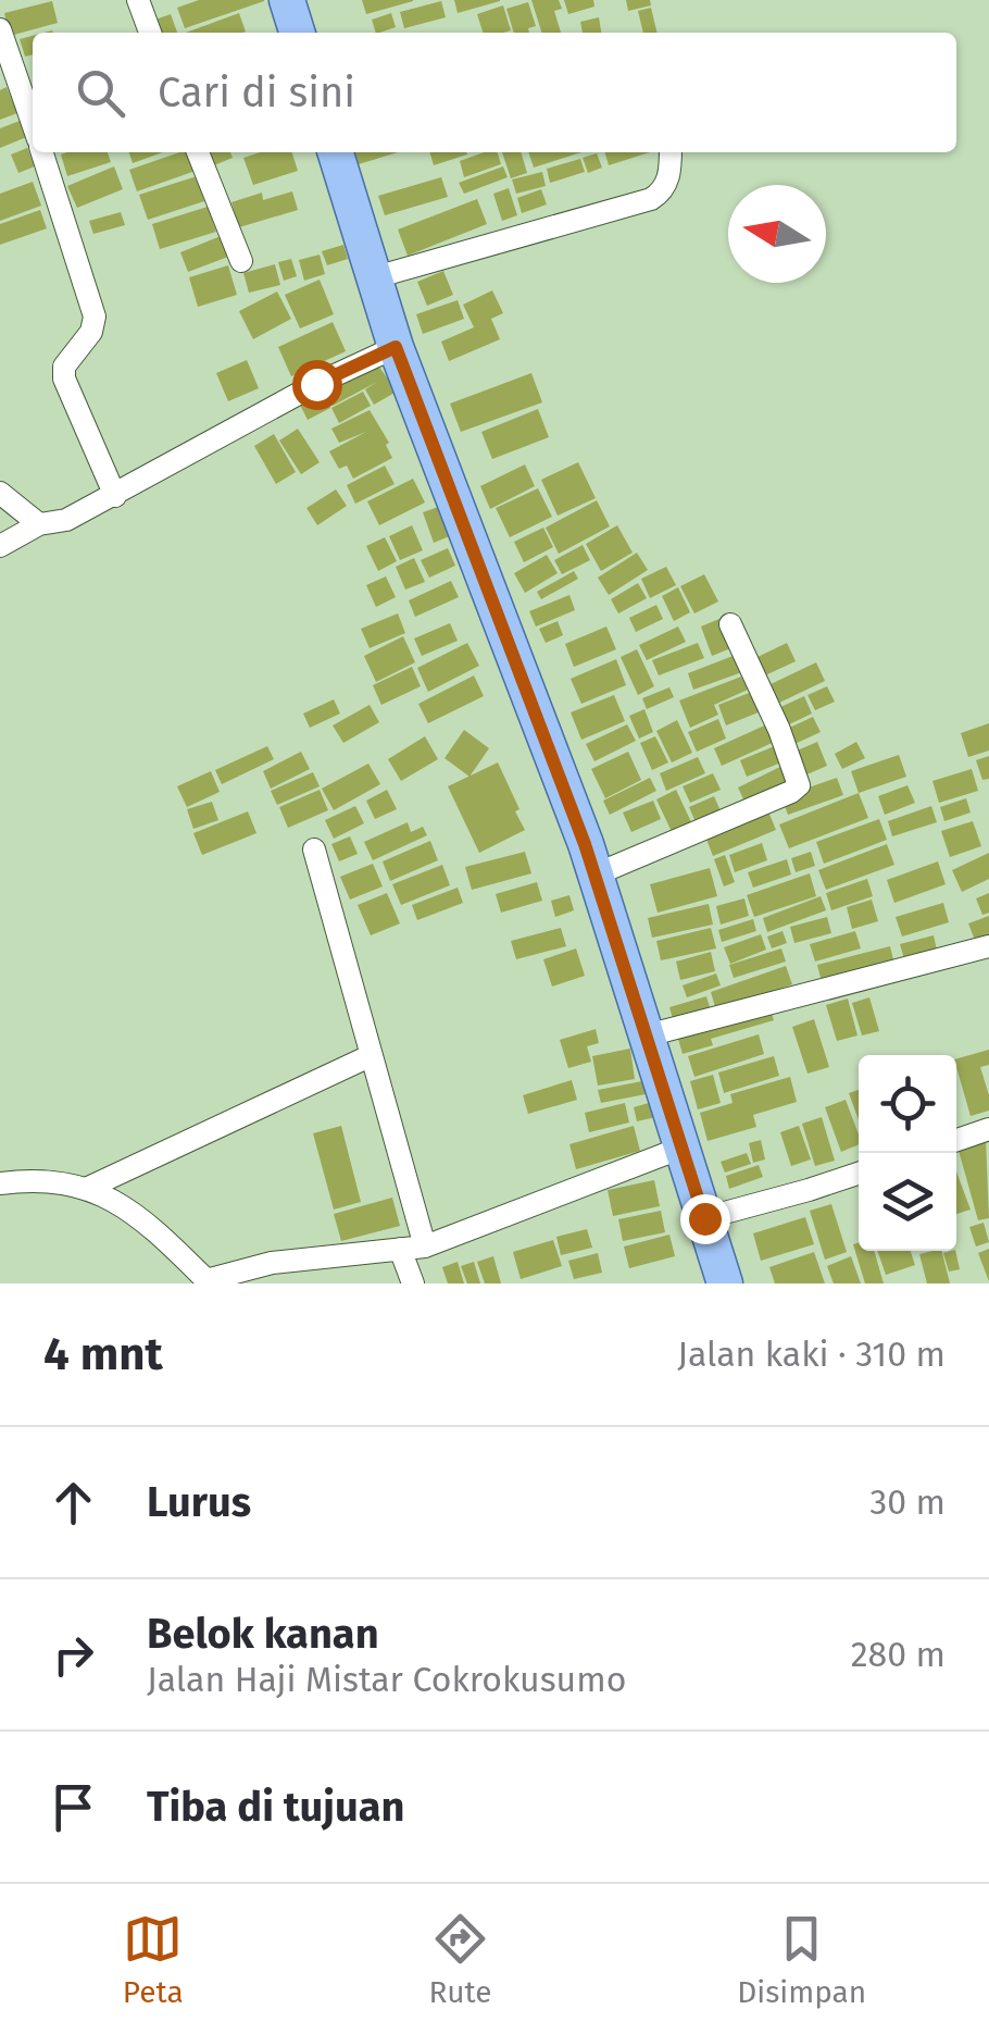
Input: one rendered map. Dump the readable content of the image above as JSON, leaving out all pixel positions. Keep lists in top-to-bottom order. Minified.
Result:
{"north":"left","page":{"search":"Cari di sini","heading":["4 mnt","Jalan kaki · 310 m"],"list":[["Lurus","30 m"],["Belok kanan","Jalan Haji Mistar Cokrokusumo","280 m"],"Tiba di tujuan"],"nav":["Peta","Rute","Disimpan"]}}
